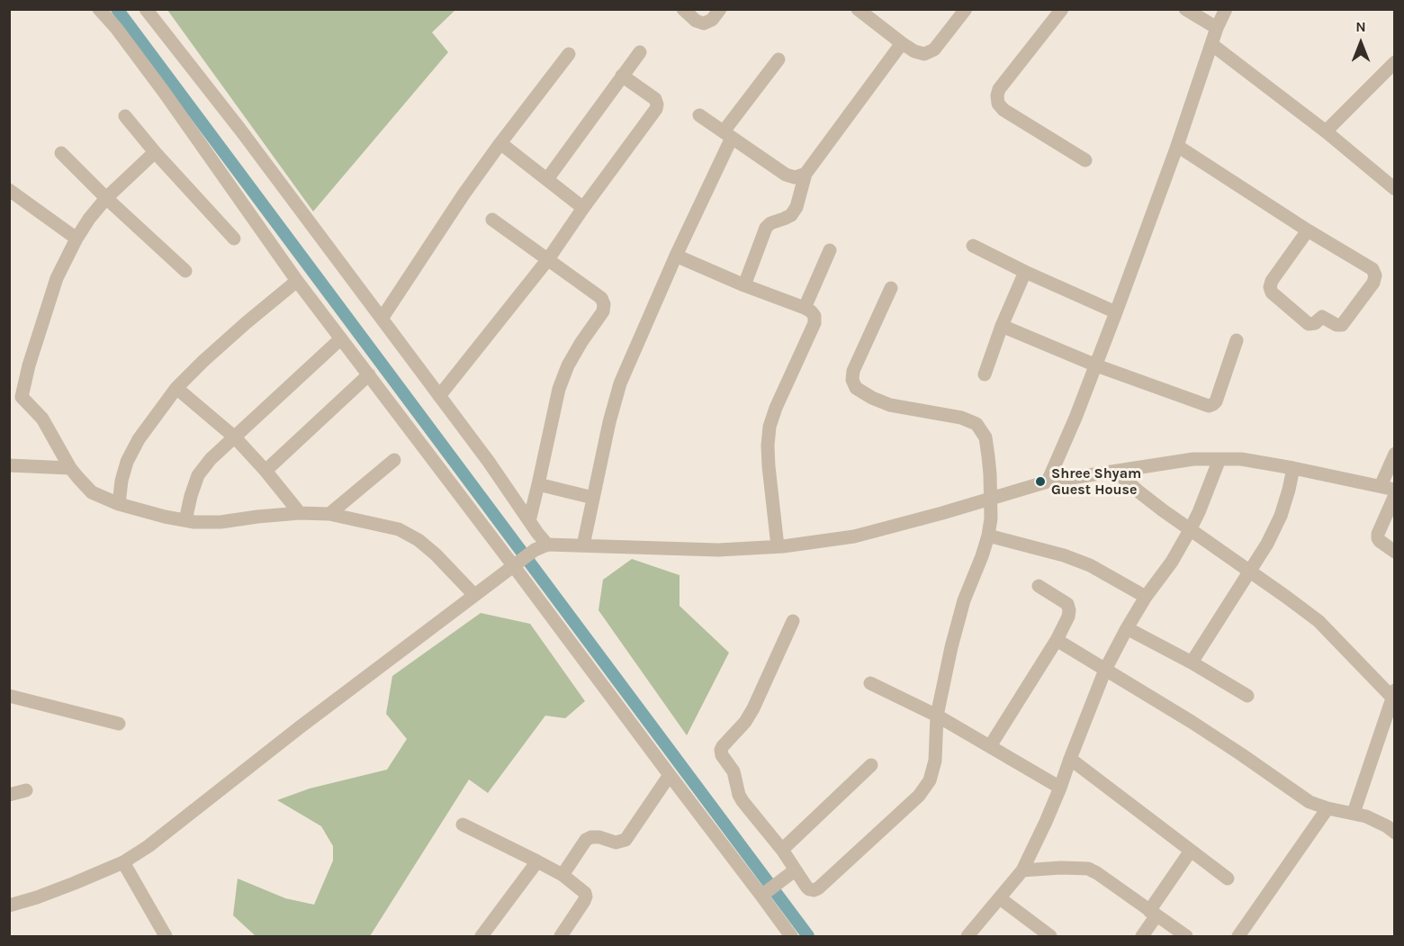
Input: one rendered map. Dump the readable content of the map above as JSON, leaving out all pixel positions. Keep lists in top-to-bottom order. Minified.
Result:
{"places":["Shree Shyam Guest House"],"north":"top"}
